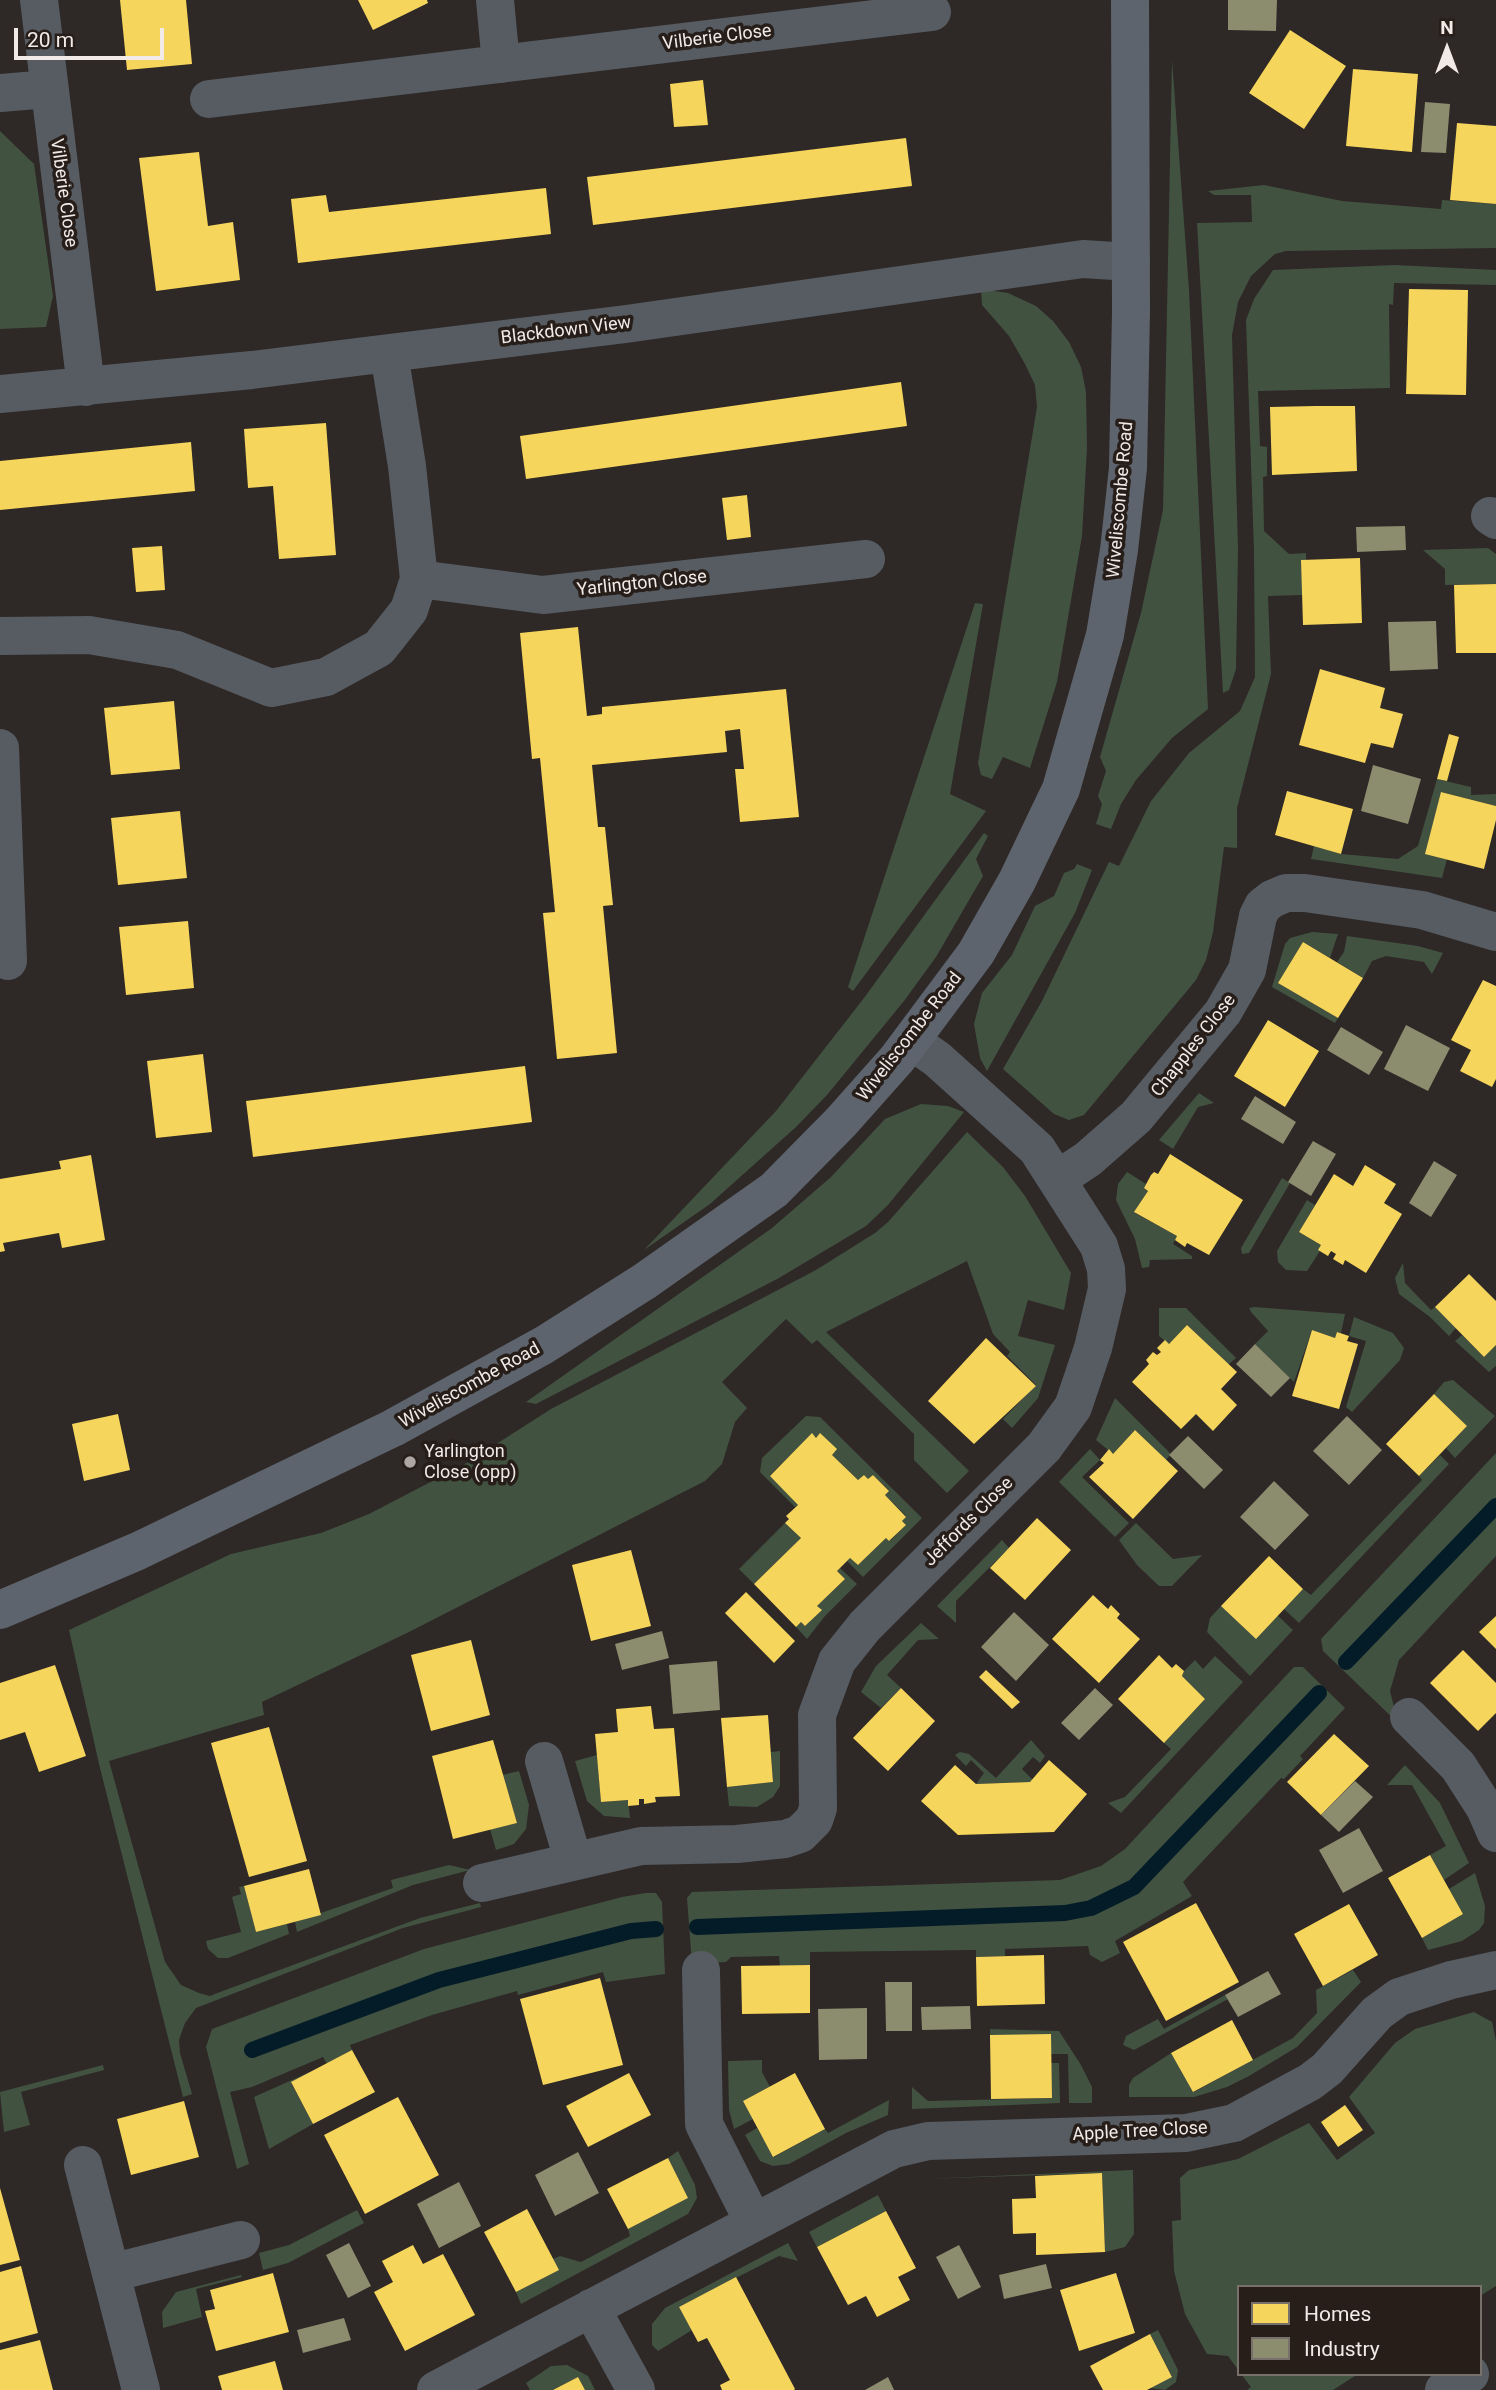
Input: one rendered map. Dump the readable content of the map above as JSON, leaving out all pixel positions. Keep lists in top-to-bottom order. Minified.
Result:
{"streets":{"main road":["Wiveliscombe Road"],"street":["Vilberie Close","Blackdown View","Yarlington Close","Chapples Close","Jeffords Close","Apple Tree Close"]},"crossings":[["Vilberie Close","Blackdown View"],["Blackdown View","Wiveliscombe Road"],["Wiveliscombe Road","Jeffords Close"],["Chapples Close","Jeffords Close"]],"places":["Yarlington Close (opp)"],"legend":["Homes","Industry"],"scale_bar":"20 m","north":"top"}
